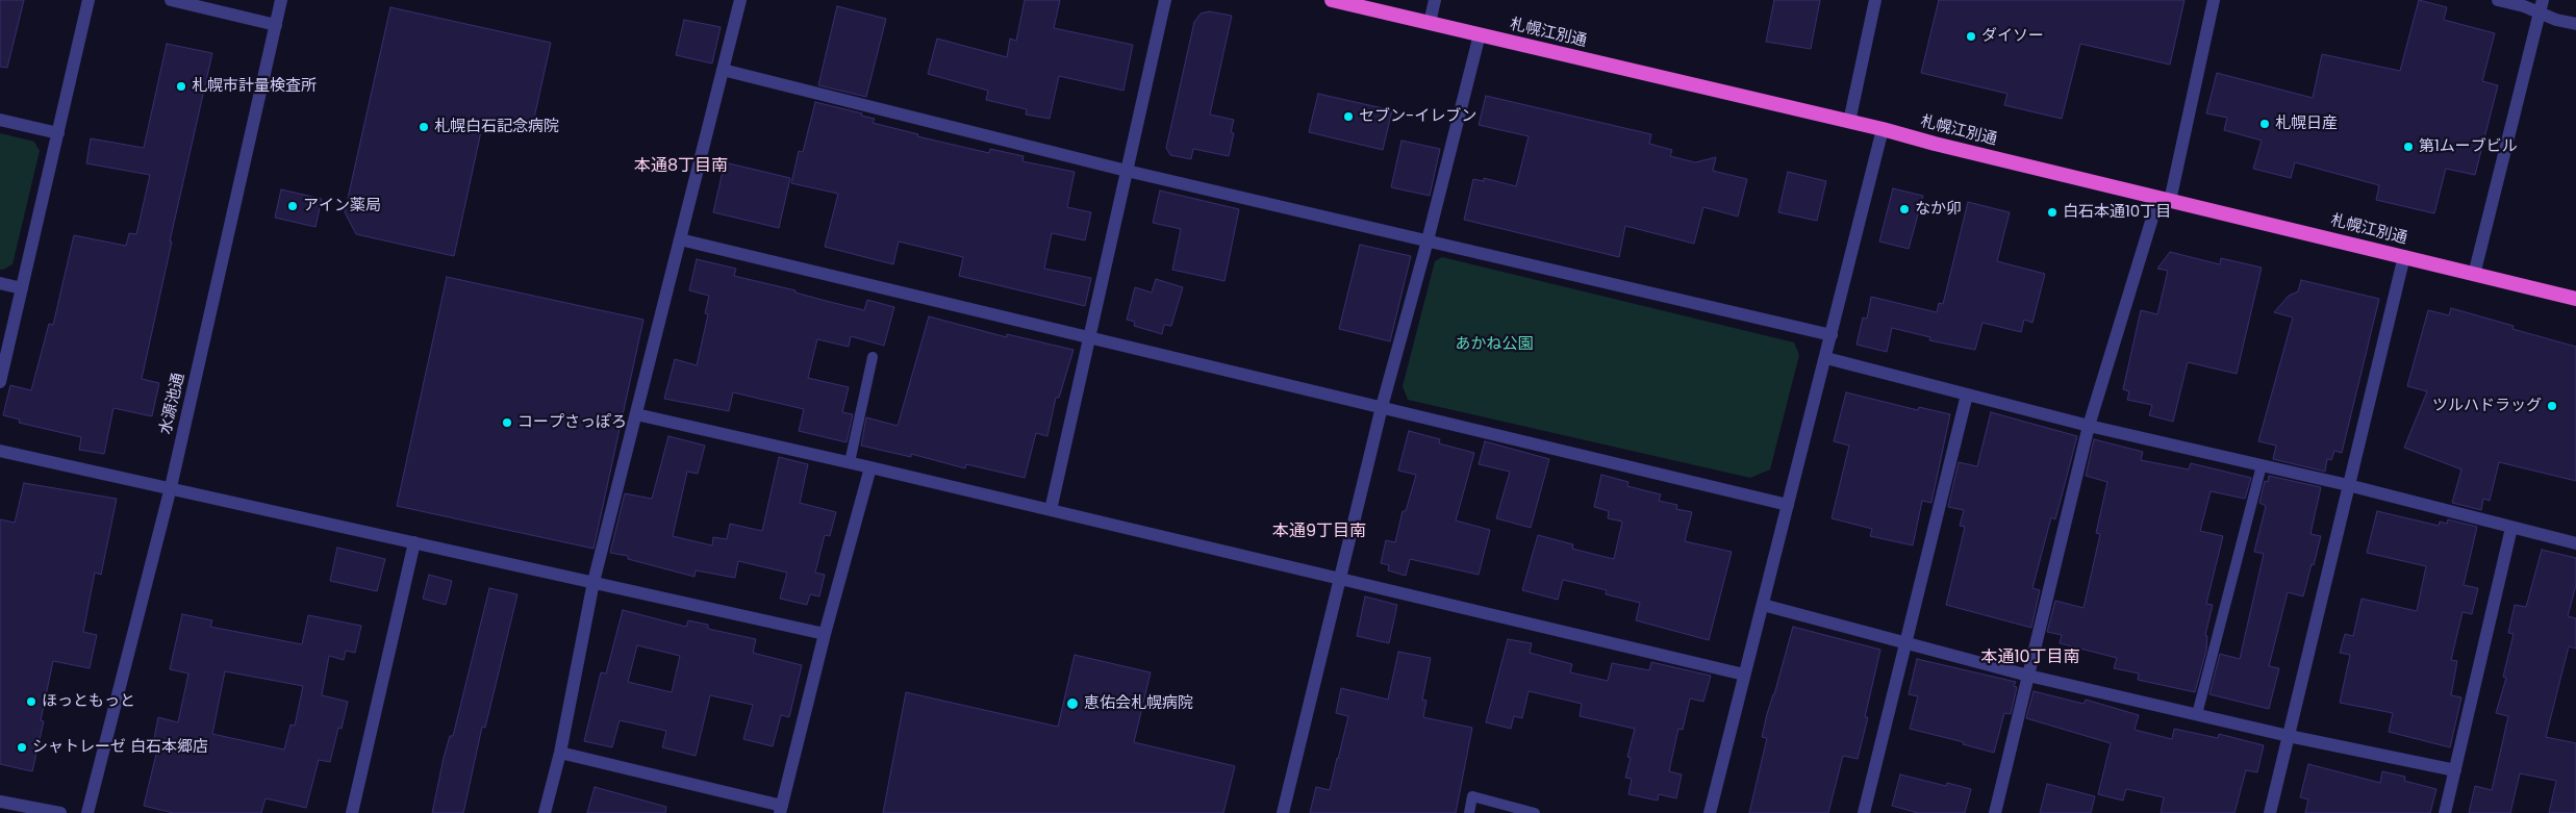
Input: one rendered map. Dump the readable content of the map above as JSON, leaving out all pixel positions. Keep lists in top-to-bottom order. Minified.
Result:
{"streets":{"highway":["札幌江別通"],"street":["水源池通"]},"districts":["本通8丁目南","本通9丁目南","本通10丁目南"],"parks":["あかね公園"],"places":["ダイソー","札幌市計量検査所","セブン-イレブン","札幌日産","札幌白石記念病院","第1ムーブビル","アイン薬局","なか卯","白石本通10丁目","ツルハドラッグ","コープさっぽろ","ほっともっと","恵佑会札幌病院","シャトレーゼ 白石本郷店"]}
